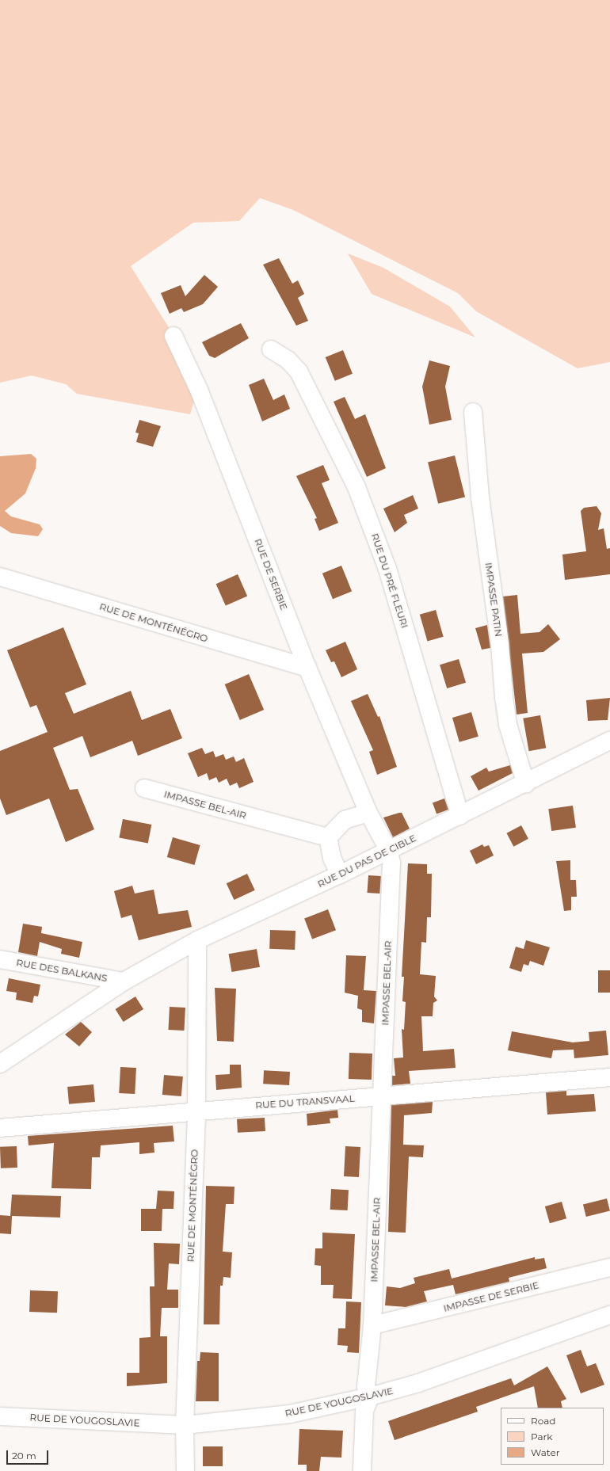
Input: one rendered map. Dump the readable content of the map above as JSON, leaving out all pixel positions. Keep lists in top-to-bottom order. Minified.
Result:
{"streets":{"street":["RUE DE SERBIE","RUE DU PRÉ FLEURI","IMPASSE PATIN","RUE DE MONTÉNÉGRO","IMPASSE BEL-AIR","RUE DU PAS DE CIBLE","RUE DES BALKANS","RUE DU TRANSVAAL","IMPASSE DE SERBIE","RUE DE YOUGOSLAVIE"]},"crossings":[["RUE DE SERBIE","RUE DE MONTÉNÉGRO"],["RUE DE SERBIE","IMPASSE BEL-AIR"],["RUE DU PRÉ FLEURI","RUE DU PAS DE CIBLE"],["IMPASSE PATIN","RUE DU PAS DE CIBLE"],["RUE DE MONTÉNÉGRO","RUE DU PAS DE CIBLE"],["RUE DE MONTÉNÉGRO","RUE DU TRANSVAAL"],["RUE DE MONTÉNÉGRO","RUE DE YOUGOSLAVIE"],["IMPASSE BEL-AIR","RUE DU PAS DE CIBLE"],["IMPASSE BEL-AIR","RUE DU TRANSVAAL"],["IMPASSE BEL-AIR","IMPASSE DE SERBIE"],["IMPASSE BEL-AIR","RUE DE YOUGOSLAVIE"],["RUE DU PAS DE CIBLE","RUE DES BALKANS"]],"legend":["Road","Park","Water"],"scale_bar":"20 m"}
